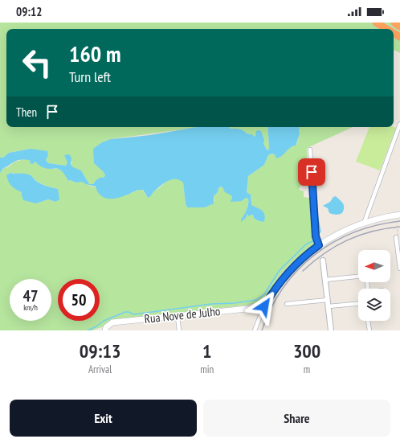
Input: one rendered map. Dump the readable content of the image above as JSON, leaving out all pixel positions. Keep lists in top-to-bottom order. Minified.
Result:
{"streets":{"main road":["Rua Nove de Julho"]},"north":"left","page":{"status":"09:12","turn":["160 m","Turn left"],"then":"Then","speed":"47 km/h","limit":"50","eta":["09:13","Arrival","1","min","300","m"],"buttons":["Exit","Share"]}}
